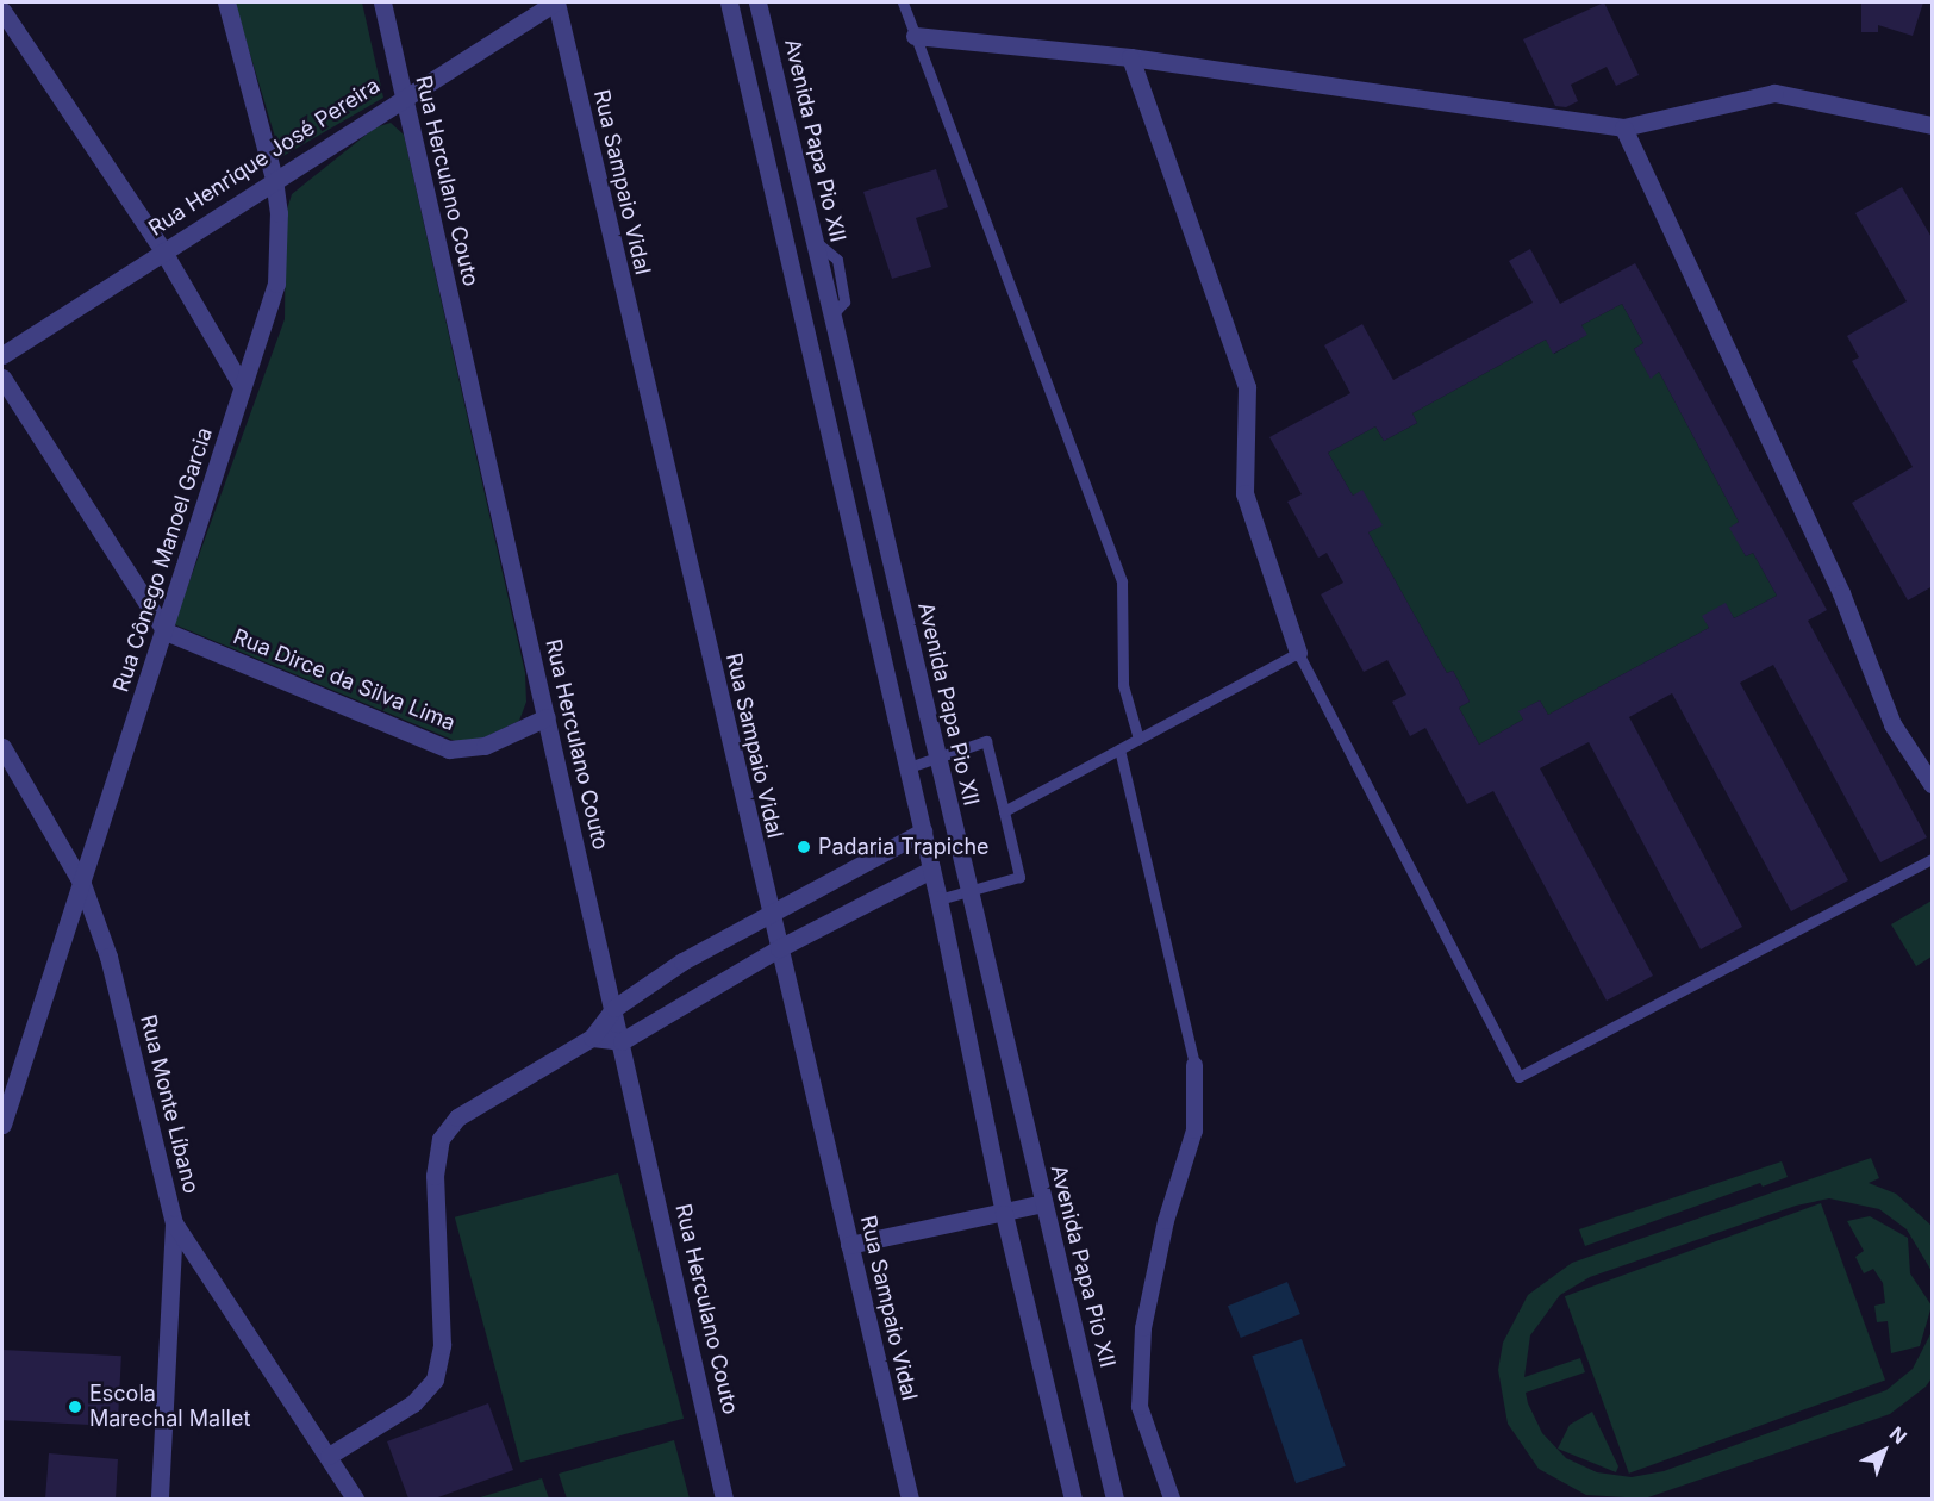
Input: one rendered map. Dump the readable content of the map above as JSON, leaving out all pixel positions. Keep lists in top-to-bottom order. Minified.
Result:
{"streets":{"street":["Avenida Papa Pio XII","Rua Henrique José Pereira","Rua Herculano Couto","Rua Sampaio Vidal","Rua Cônego Manoel Garcia","Rua Dirce da Silva Lima","Rua Monte Líbano"]},"crossings":[["Rua Henrique José Pereira","Rua Herculano Couto"],["Rua Henrique José Pereira","Rua Sampaio Vidal"],["Rua Henrique José Pereira","Rua Cônego Manoel Garcia"],["Rua Herculano Couto","Rua Dirce da Silva Lima"],["Rua Cônego Manoel Garcia","Rua Dirce da Silva Lima"],["Rua Cônego Manoel Garcia","Rua Monte Líbano"]],"places":["Padaria Trapiche","Escola Marechal Mallet"],"north":"top right"}
